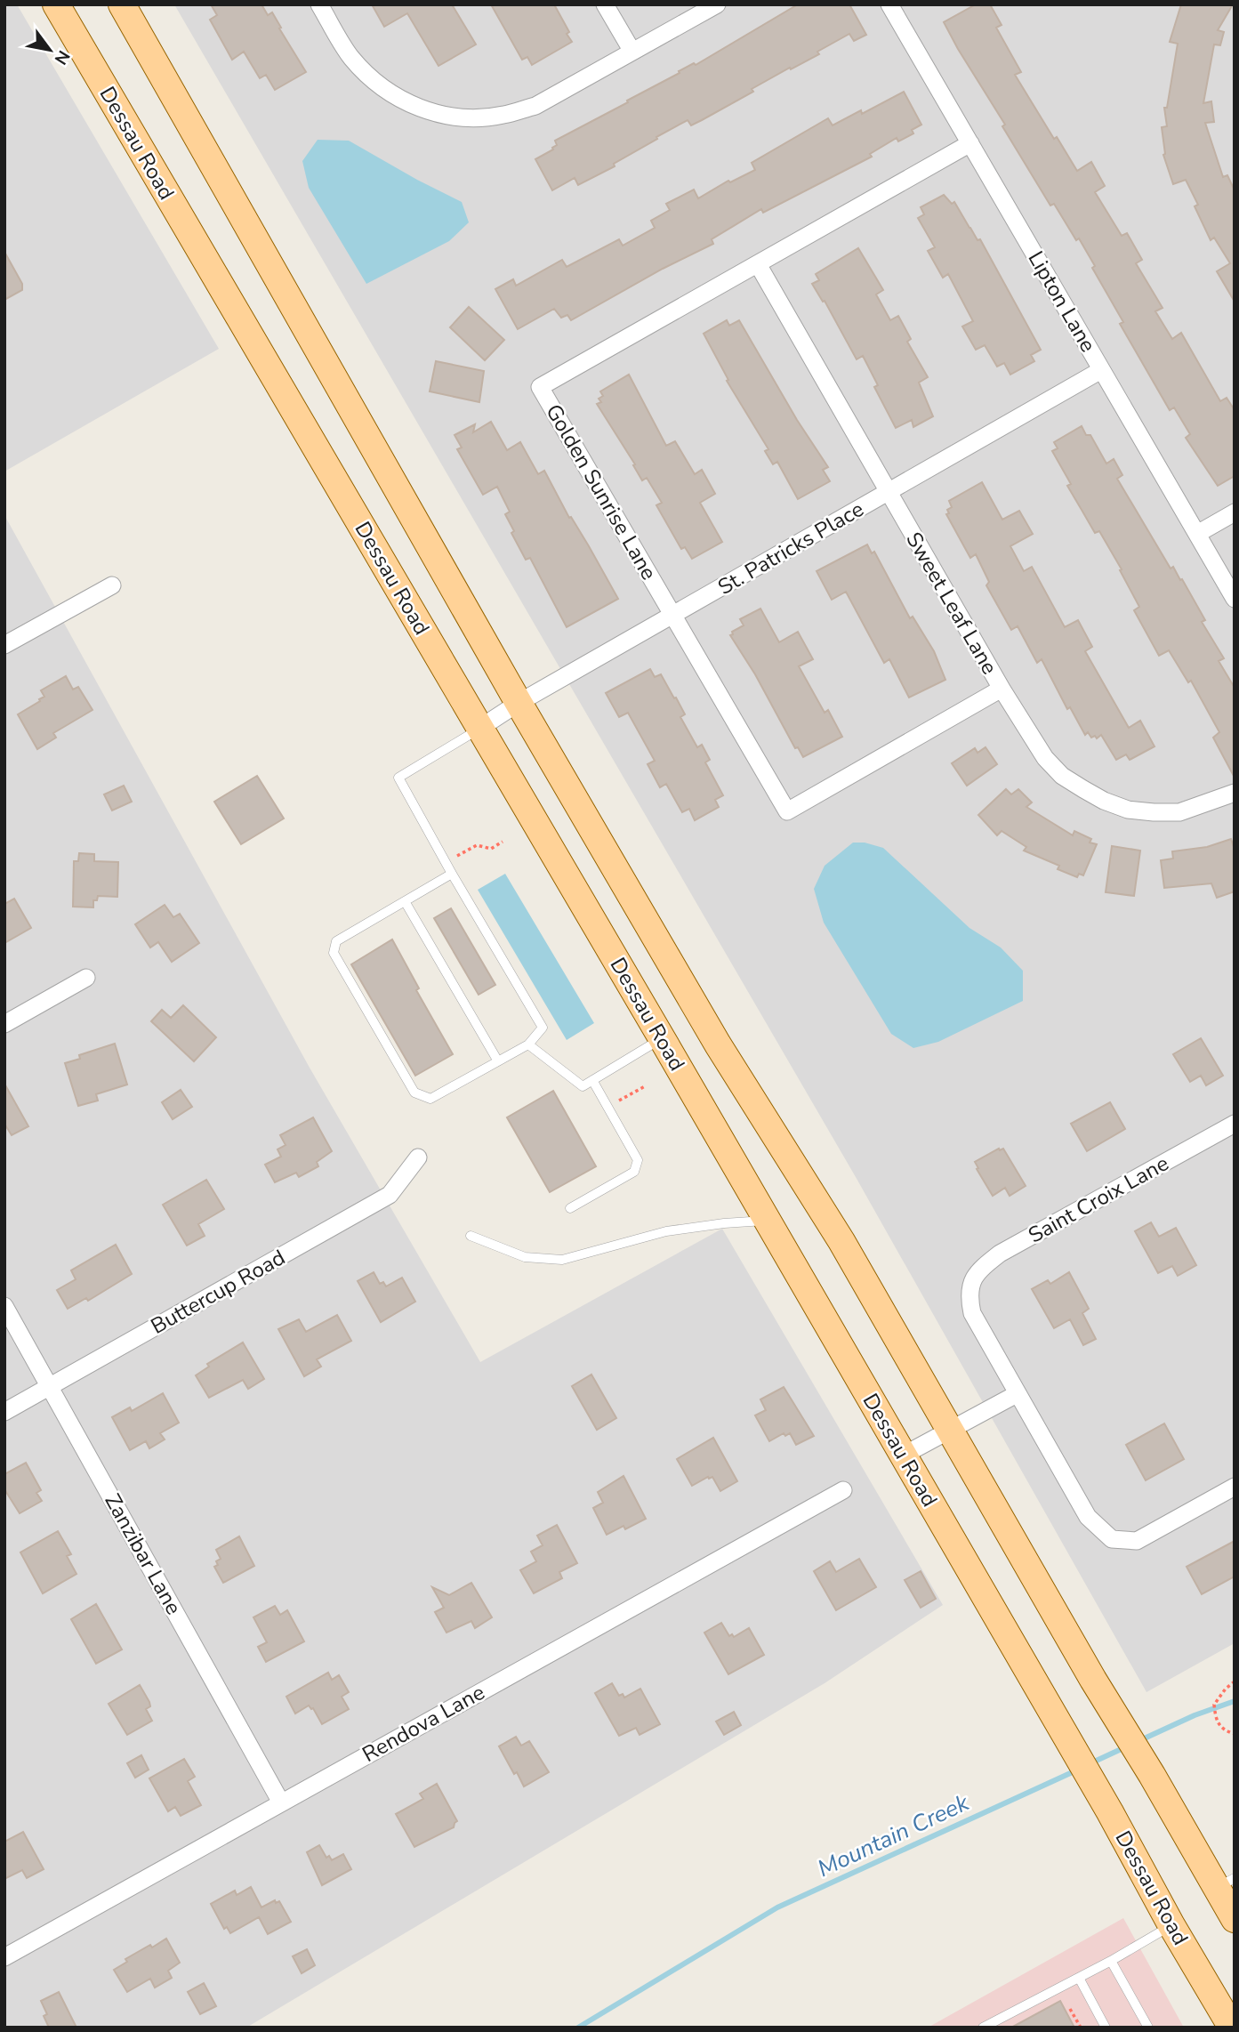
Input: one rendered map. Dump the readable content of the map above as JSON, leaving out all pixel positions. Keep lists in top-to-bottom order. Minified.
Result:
{"streets":{"main road":["Dessau Road"],"street":["Lipton Lane","Golden Sunrise Lane","St. Patricks Place","Sweet Leaf Lane","Saint Croix Lane","Buttercup Road","Zanzibar Lane","Rendova Lane"]},"crossings":[["Dessau Road","St. Patricks Place"],["Lipton Lane","Golden Sunrise Lane"],["Lipton Lane","St. Patricks Place"],["Golden Sunrise Lane","St. Patricks Place"],["Golden Sunrise Lane","Sweet Leaf Lane"],["St. Patricks Place","Sweet Leaf Lane"],["Buttercup Road","Zanzibar Lane"],["Zanzibar Lane","Rendova Lane"]],"water":["Mountain Creek"],"north":"bottom right"}
